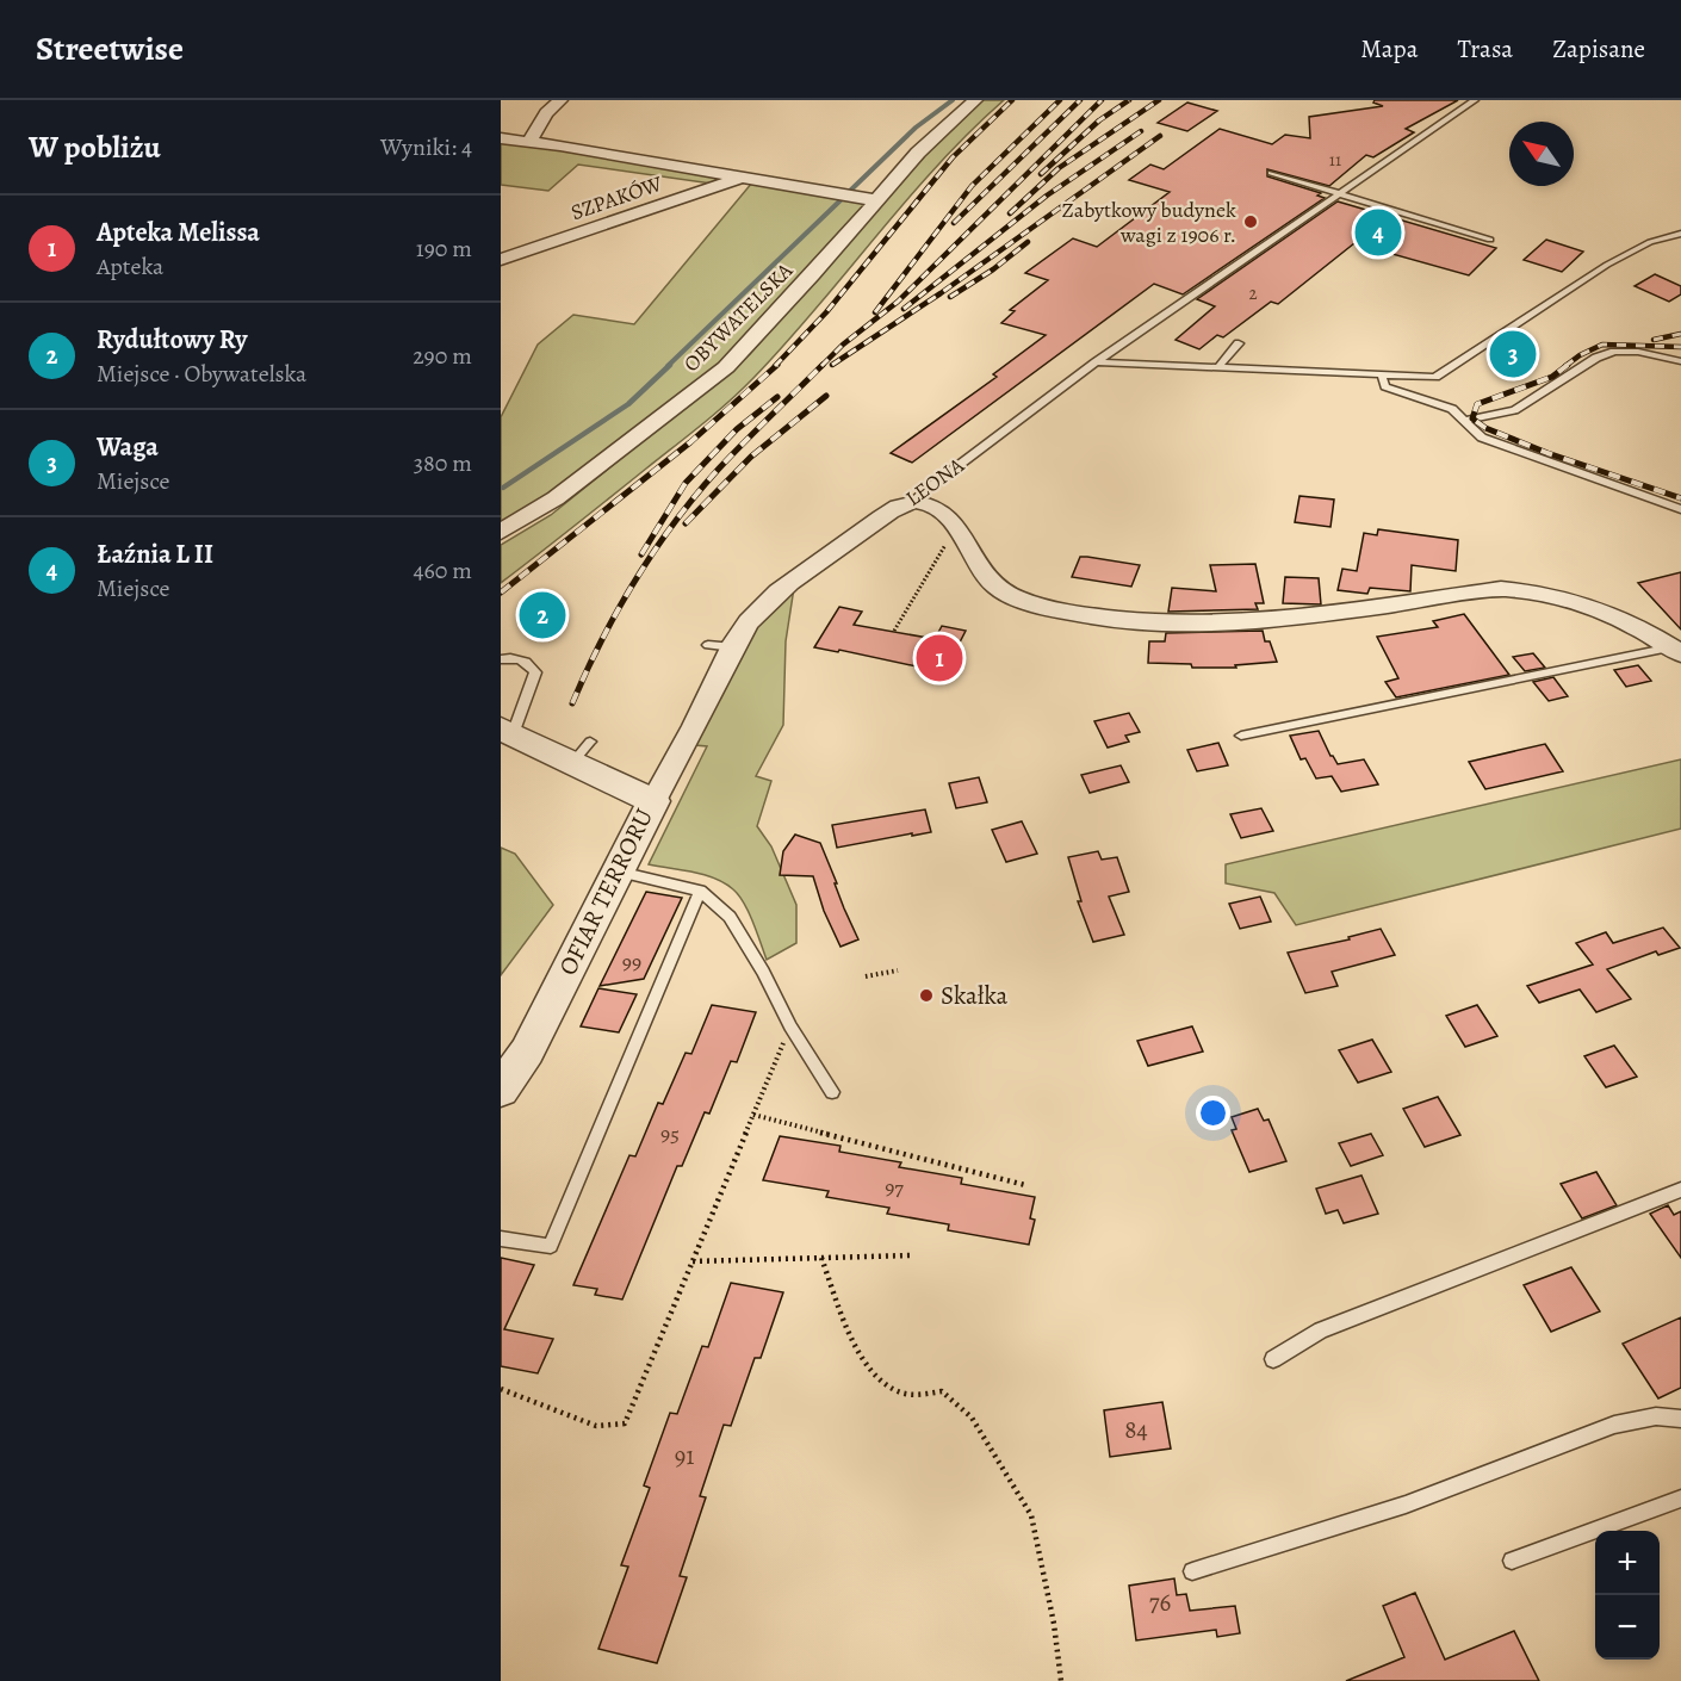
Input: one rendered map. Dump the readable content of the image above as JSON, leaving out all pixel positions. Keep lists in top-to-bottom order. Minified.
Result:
{"streets":{"street":["SZPAKÓW","OBYWATELSKA","LEONA","OFIAR TERRORU"]},"crossings":[["LEONA","OFIAR TERRORU"]],"places":["Zabytkowy budynek wagi z 1906 r.","Skałka"],"house_numbers":["11","2","99","95","97","84","91","76"],"north":"top left","page":{"header":"Streetwise","nav":["Mapa","Trasa","Zapisane"],"heading":["W pobliżu","Wyniki: 4"],"list":[{"mark":"1","name":"Apteka Melissa","note":"Apteka","value":"190 m"},{"mark":"2","name":"Rydułtowy Ry","note":"Miejsce · Obywatelska","value":"290 m"},{"mark":"3","name":"Waga","note":"Miejsce","value":"380 m"},{"mark":"4","name":"Łaźnia L II","note":"Miejsce","value":"460 m"}],"pins":["4","3","2","1"],"map_buttons":["+","−"]}}
